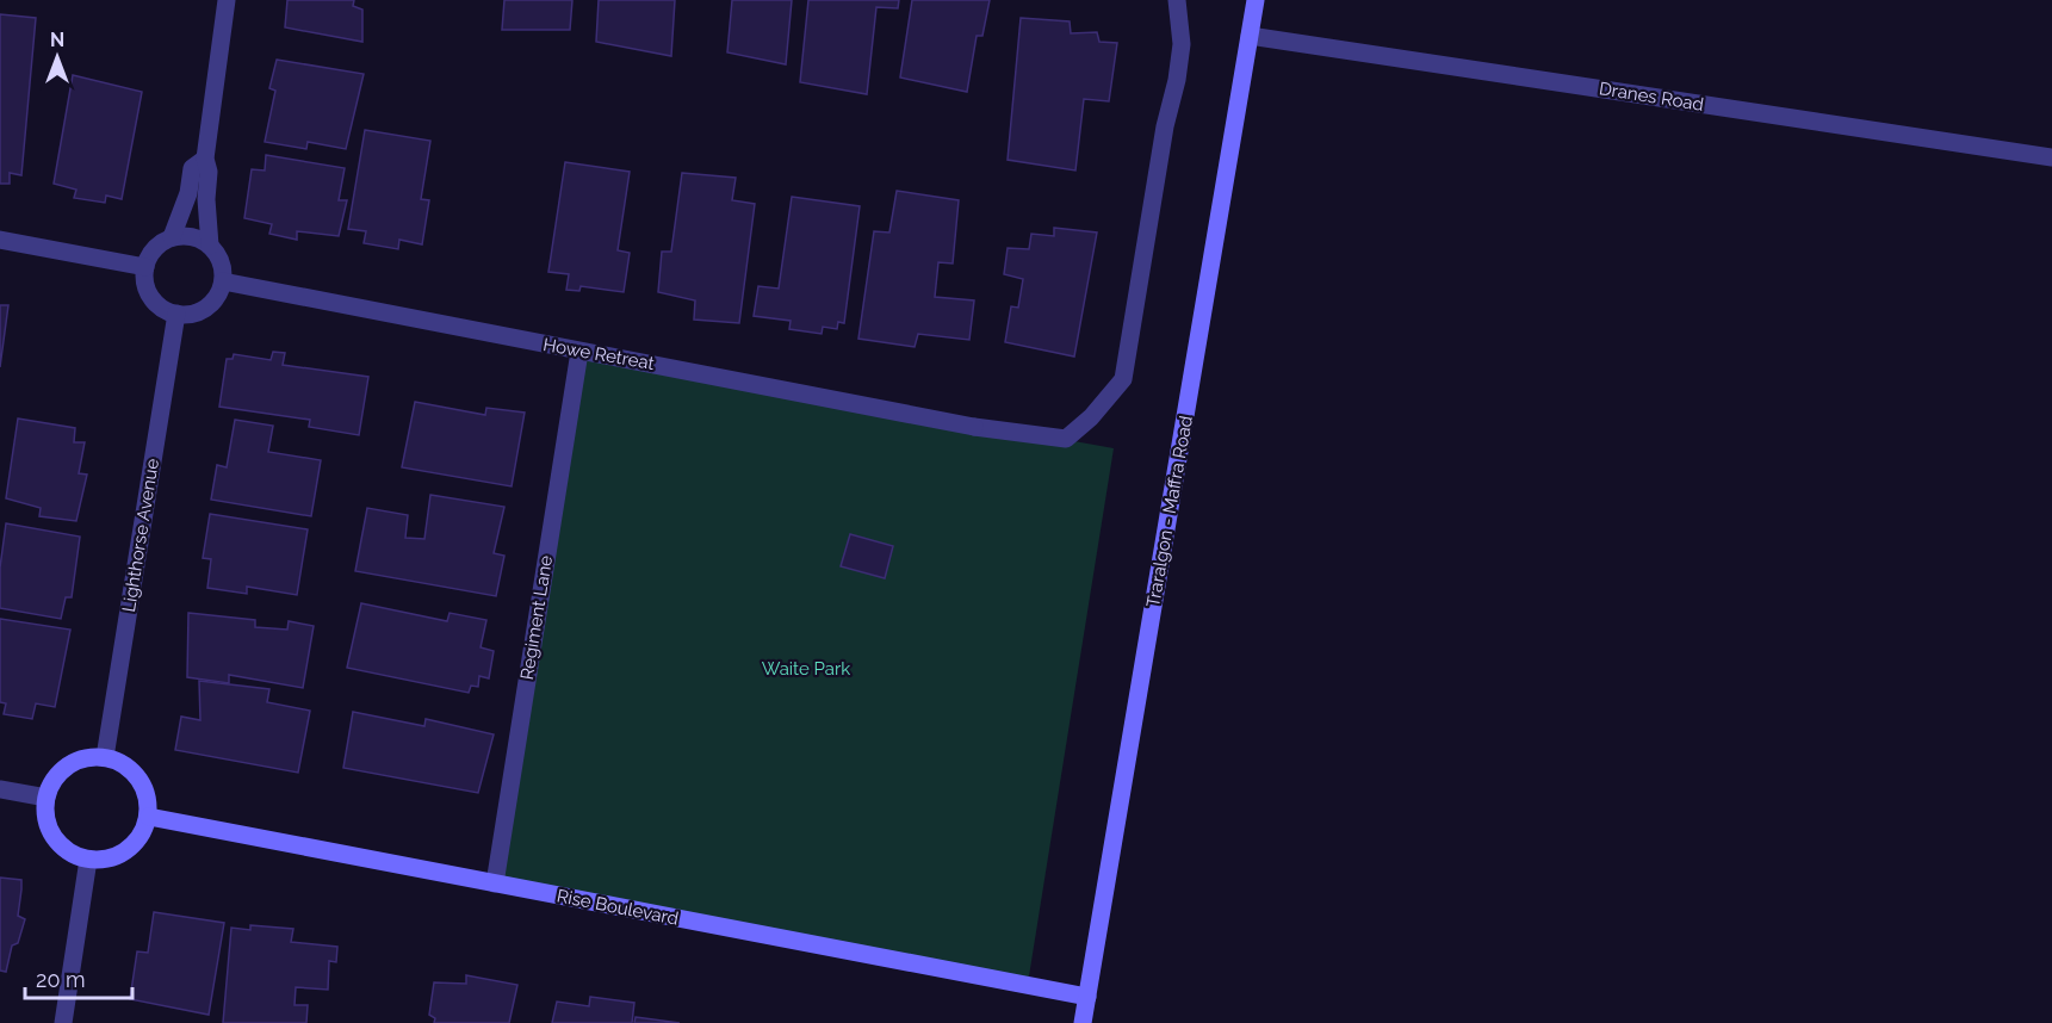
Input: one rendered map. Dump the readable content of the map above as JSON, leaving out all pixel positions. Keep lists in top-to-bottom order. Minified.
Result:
{"streets":{"street":["Dranes Road","Howe Retreat","Traralgon - Maffra Road","Lighthorse Avenue","Regiment Lane","Rise Boulevard"]},"crossings":[["Dranes Road","Traralgon - Maffra Road"],["Howe Retreat","Lighthorse Avenue"],["Howe Retreat","Regiment Lane"],["Traralgon - Maffra Road","Rise Boulevard"],["Lighthorse Avenue","Rise Boulevard"],["Regiment Lane","Rise Boulevard"]],"parks":["Waite Park"],"scale_bar":"20 m","north":"top"}
